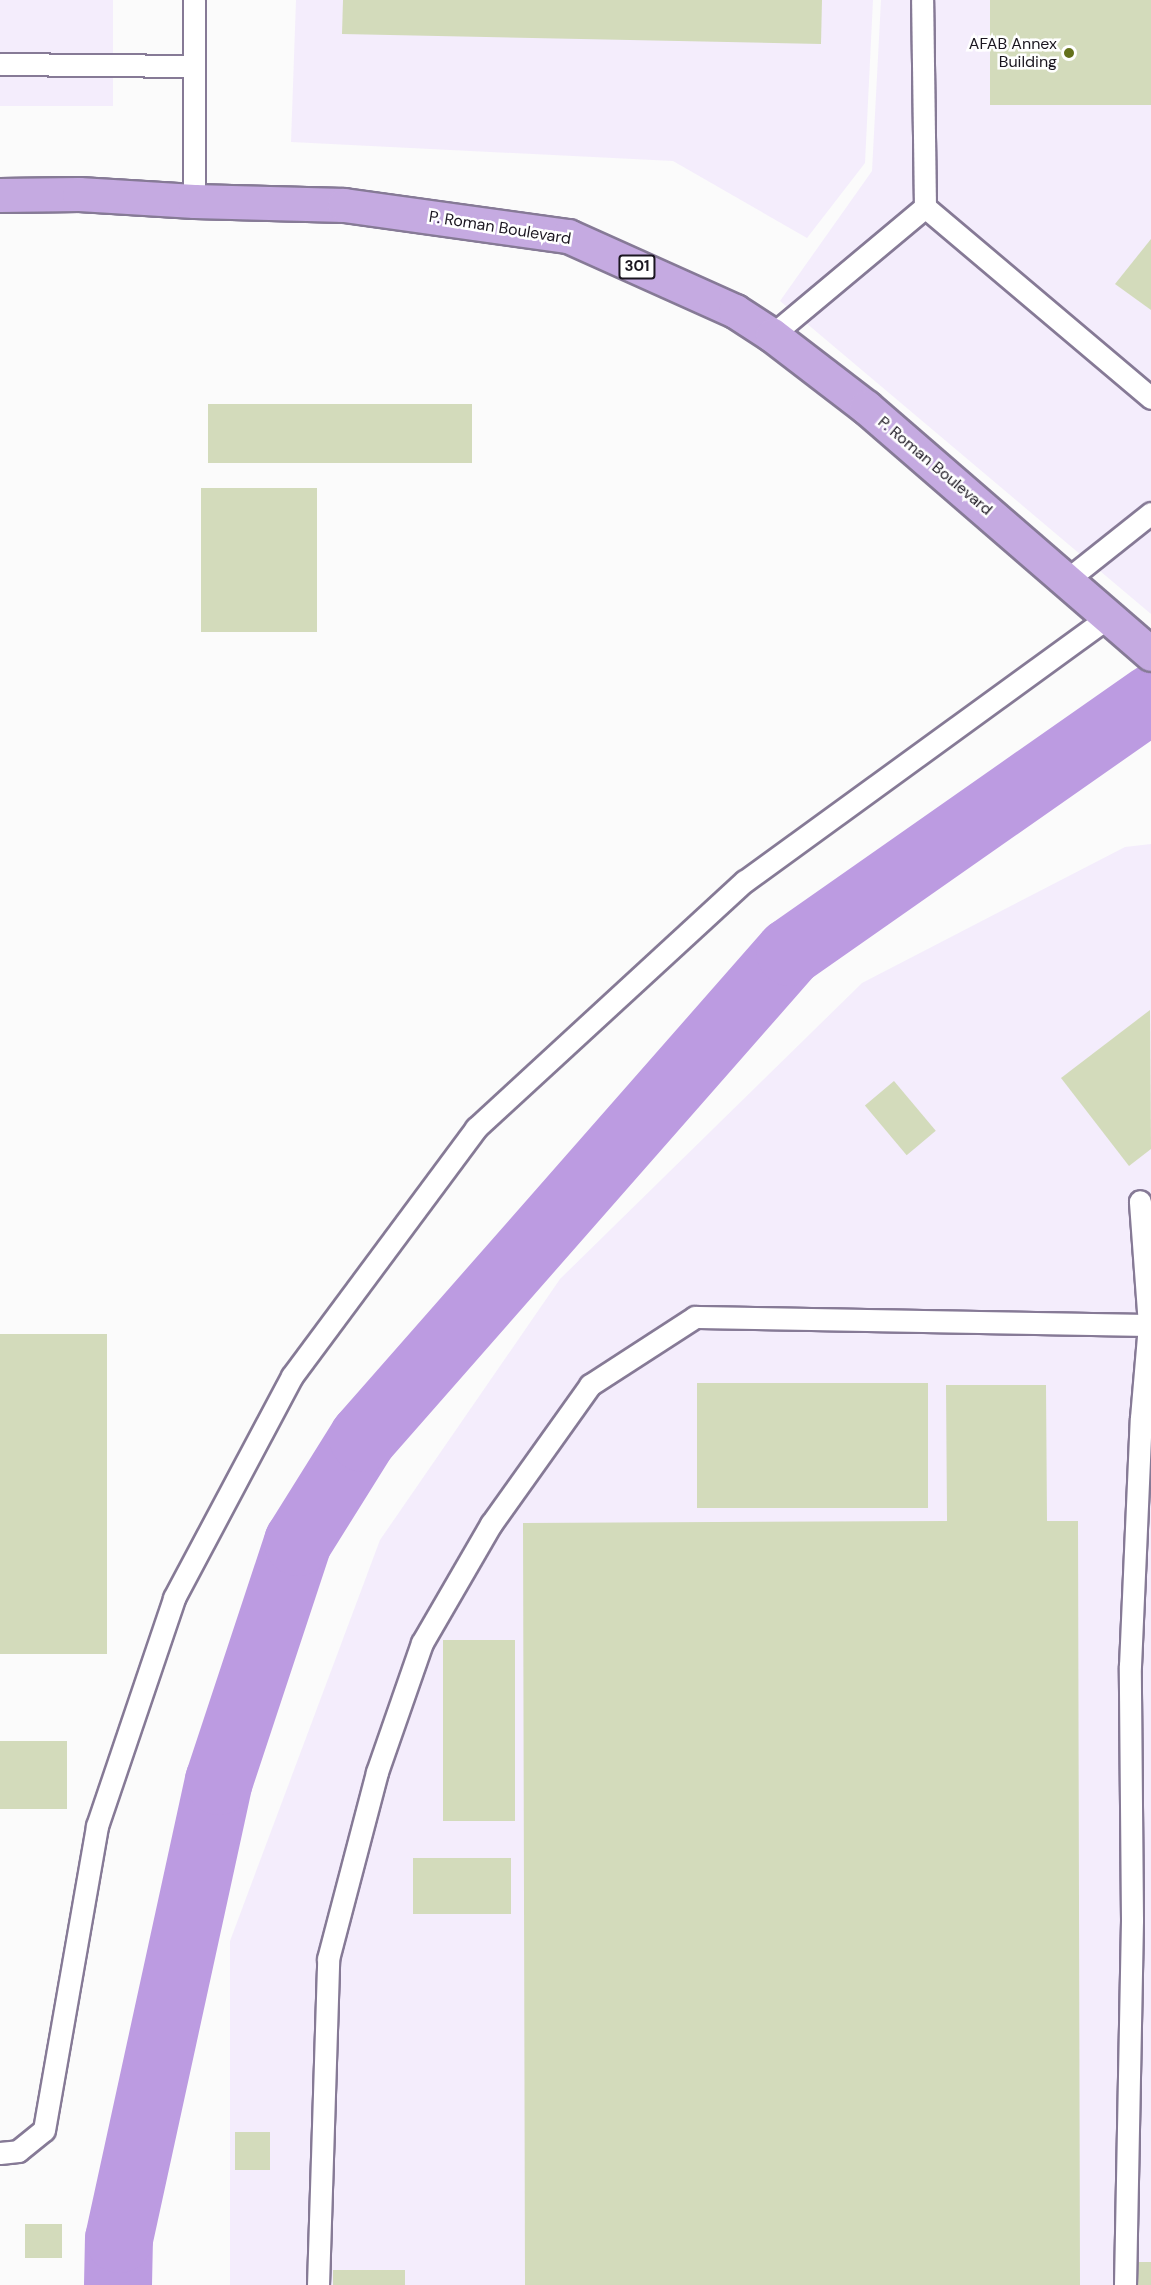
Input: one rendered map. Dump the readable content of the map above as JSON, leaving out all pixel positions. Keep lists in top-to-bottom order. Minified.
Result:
{"streets":{"main road":["P. Roman Boulevard","301"]},"places":["AFAB Annex Building"]}
